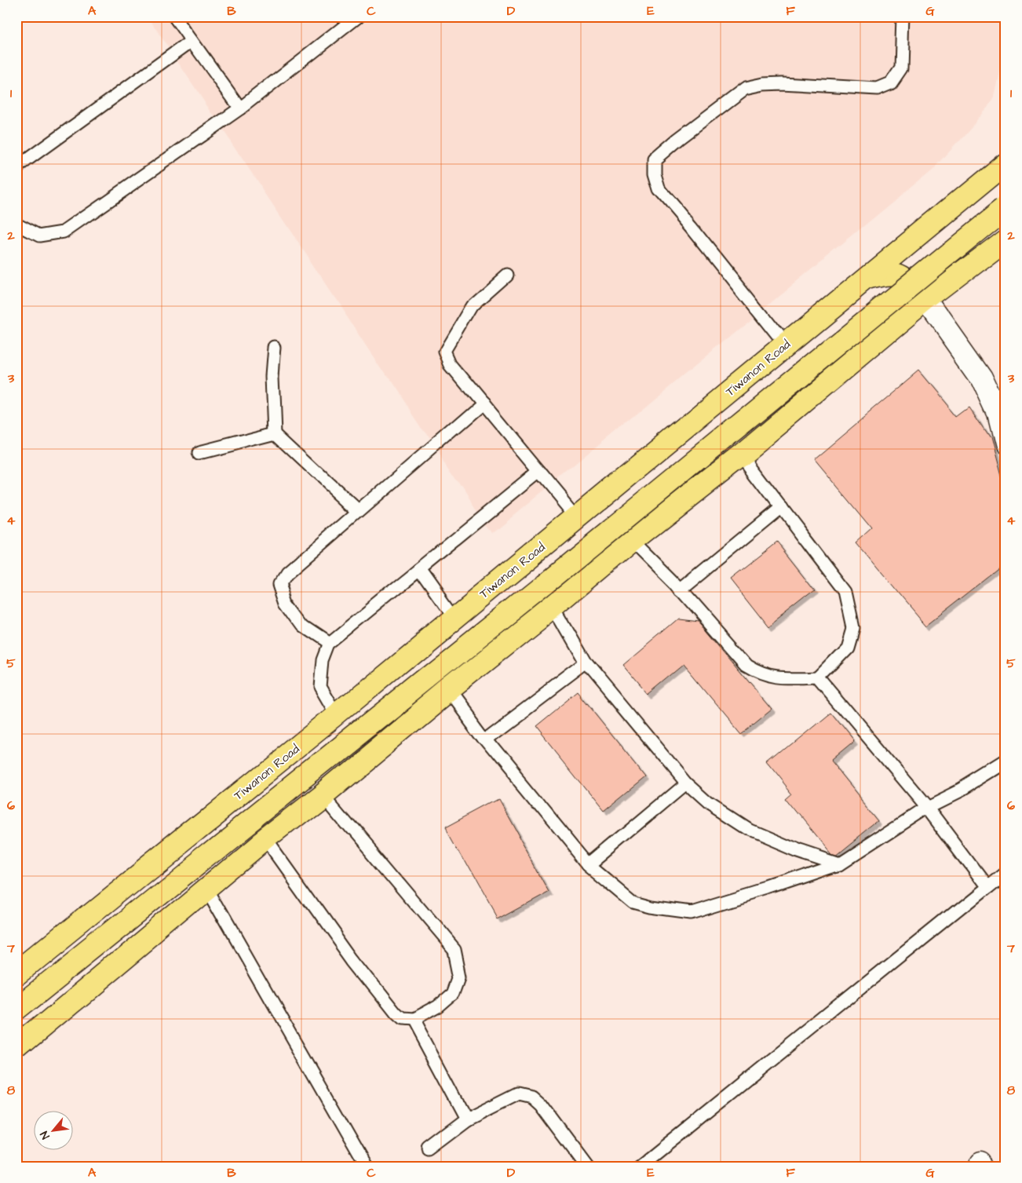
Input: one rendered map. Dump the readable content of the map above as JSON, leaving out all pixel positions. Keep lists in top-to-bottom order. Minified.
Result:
{"streets":{"main road":["Tiwanon Road"]},"north":"bottom left","grid":{"columns":["A","B","C","D","E","F","G"],"rows":["1","2","3","4","5","6","7","8"]}}
